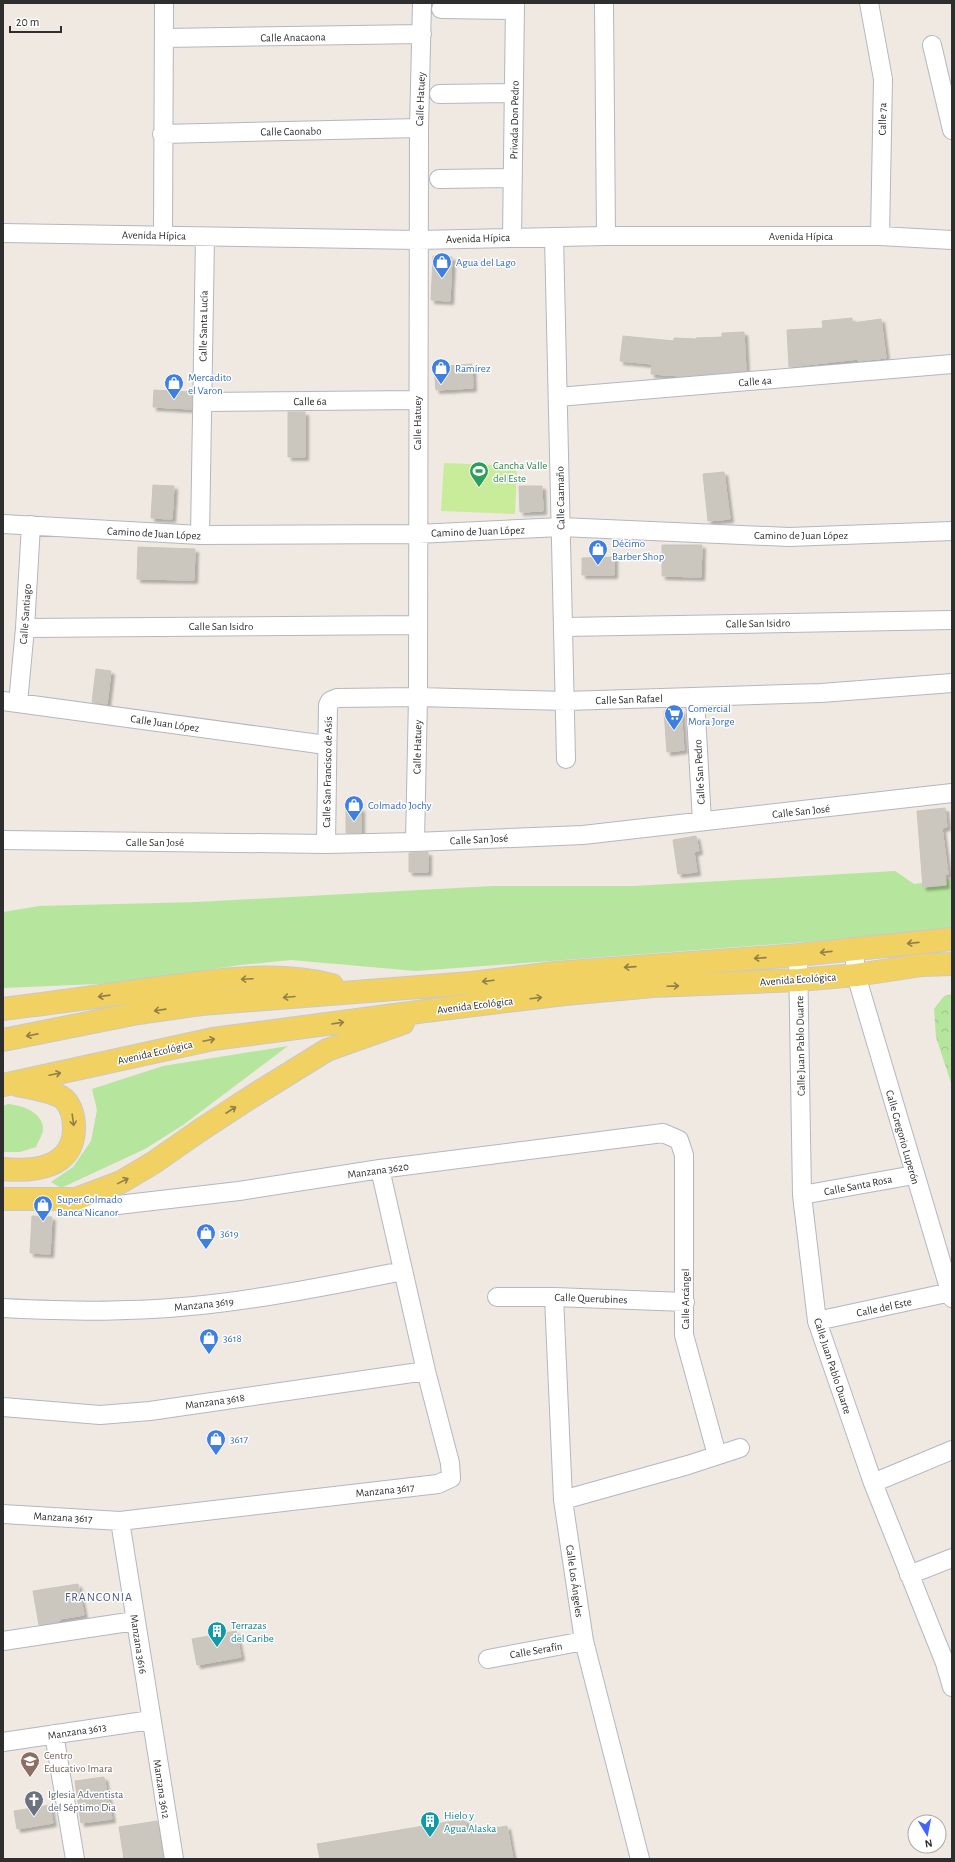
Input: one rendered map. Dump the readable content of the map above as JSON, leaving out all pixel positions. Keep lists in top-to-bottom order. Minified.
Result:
{"streets":{"main road":["Avenida Ecológica"],"street":["Calle Anacaona","Calle Hatuey","Calle 7a","Privada Don Pedro","Calle Caonabo","Avenida Hípica","Calle Santa Lucía","Calle 4a","Calle 6a","Calle Caamaño","Camino de Juan López","Calle Santiago","Calle San Isidro","Calle San Rafael","Calle Juan López","Calle San Francisco de Asís","Calle San Pedro","Calle San José","Calle Juan Pablo Duarte","Calle Gregorio Luperón","Manzana 3620","Calle Santa Rosa","Calle Querubines","Calle Arcángel","Manzana 3619","Calle del Este","Manzana 3618","Manzana 3617","Calle Los Ángeles","Manzana 3616","Calle Serafín","Manzana 3613","Manzana 3612"]},"crossings":[["Calle Anacaona","Calle Hatuey"],["Calle Hatuey","Calle Caonabo"],["Calle Hatuey","Avenida Hípica"],["Calle Hatuey","Calle 6a"],["Calle Hatuey","Camino de Juan López"],["Calle Hatuey","Calle San Isidro"],["Calle Hatuey","Calle San Rafael"],["Calle Hatuey","Calle San José"],["Calle 7a","Avenida Hípica"],["Privada Don Pedro","Avenida Hípica"],["Avenida Hípica","Calle Santa Lucía"],["Avenida Hípica","Calle Caamaño"],["Calle Santa Lucía","Calle 6a"],["Calle Santa Lucía","Camino de Juan López"],["Calle 4a","Calle Caamaño"],["Calle Caamaño","Camino de Juan López"],["Calle Caamaño","Calle San Isidro"],["Calle Caamaño","Calle San Rafael"],["Camino de Juan López","Calle Santiago"],["Calle Santiago","Calle San Isidro"],["Calle Santiago","Calle Juan López"],["Calle San Rafael","Calle San Francisco de Asís"],["Calle San Rafael","Calle San Pedro"],["Calle Juan López","Calle San Francisco de Asís"],["Calle San Francisco de Asís","Calle San José"],["Calle San Pedro","Calle San José"],["Avenida Ecológica","Calle Juan Pablo Duarte"],["Avenida Ecológica","Calle Gregorio Luperón"],["Calle Juan Pablo Duarte","Calle Santa Rosa"],["Calle Juan Pablo Duarte","Calle del Este"],["Calle Gregorio Luperón","Calle Santa Rosa"],["Calle Gregorio Luperón","Calle del Este"],["Manzana 3620","Calle Arcángel"],["Manzana 3620","Manzana 3617"],["Calle Querubines","Calle Arcángel"],["Calle Querubines","Calle Los Ángeles"],["Manzana 3619","Manzana 3617"],["Manzana 3618","Manzana 3617"],["Manzana 3617","Manzana 3616"],["Calle Los Ángeles","Calle Serafín"],["Manzana 3616","Manzana 3613"],["Manzana 3616","Manzana 3612"],["Manzana 3613","Manzana 3612"]],"districts":["FRANCONIA"],"places":{"shop":["Agua del Lago","Ramírez","Mercadito el Varon","Décimo Barber Shop","Colmado Jochy","Super Colmado Banca Nicanor","3619","3618","3617"],"sports":["Cancha Valle del Este"],"supermarket":["Comercial Mora Jorge"],"building":["Terrazas del Caribe","Hielo y Agua Alaska"],"school or university":["Centro Educativo Imara"],"church":["Iglesia Adventista del Séptimo Dia"]},"scale_bar":"20 m","north":"bottom"}
